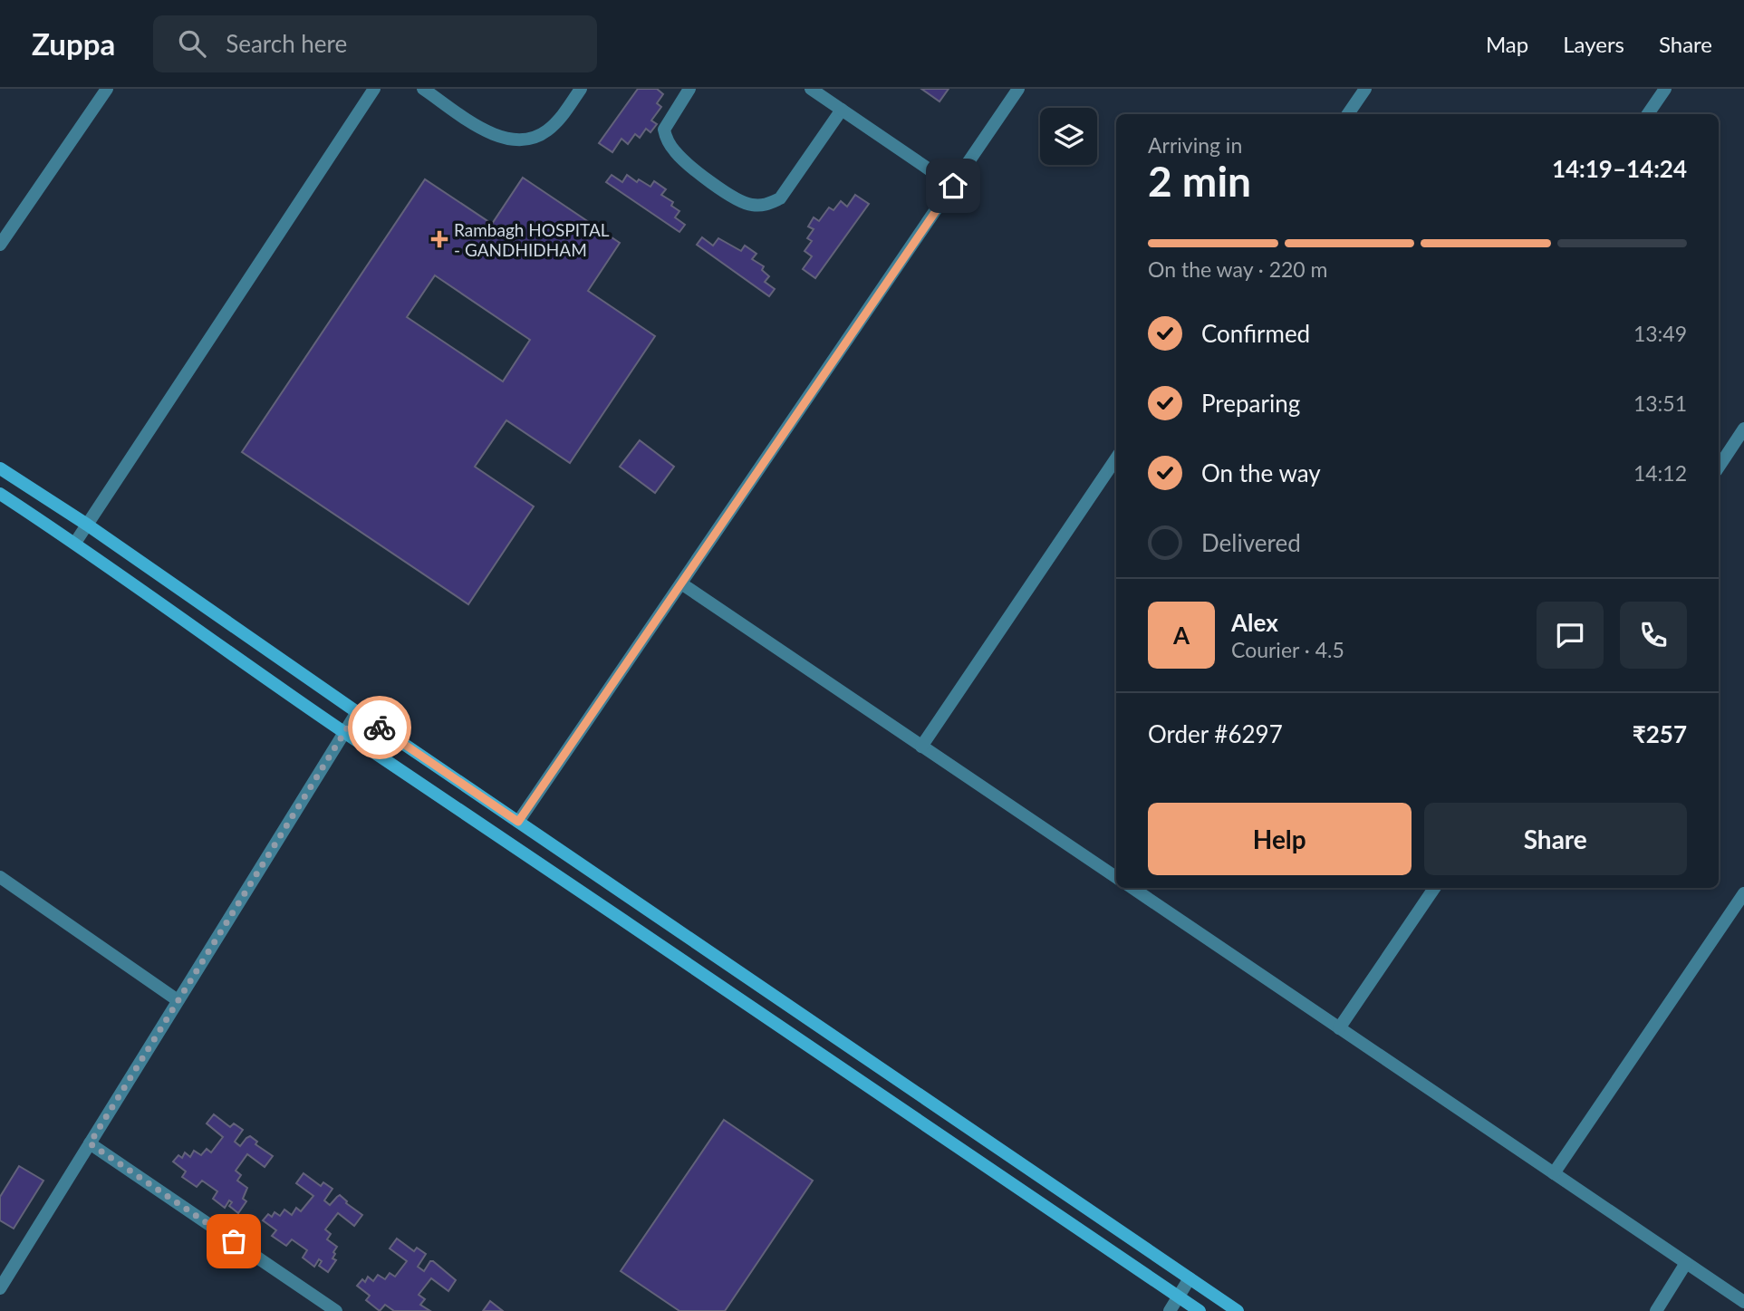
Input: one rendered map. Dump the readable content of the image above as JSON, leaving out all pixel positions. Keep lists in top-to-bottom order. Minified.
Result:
{"places":{"health":["Rambagh HOSPITAL - GANDHIDHAM"]},"page":{"header":"Zuppa","search":"Search here","nav":["Map","Layers","Share"],"heading":["2 min","Arriving in","14:19–14:24"],"panel":["Alex","Courier · 4.5","Order #6297","₹257"],"bar":"On the way · 220 m","list":[["Confirmed","13:49"],["Preparing","13:51"],["On the way","14:12"],"Delivered"],"round":"A","buttons":["Help","Share"]}}
